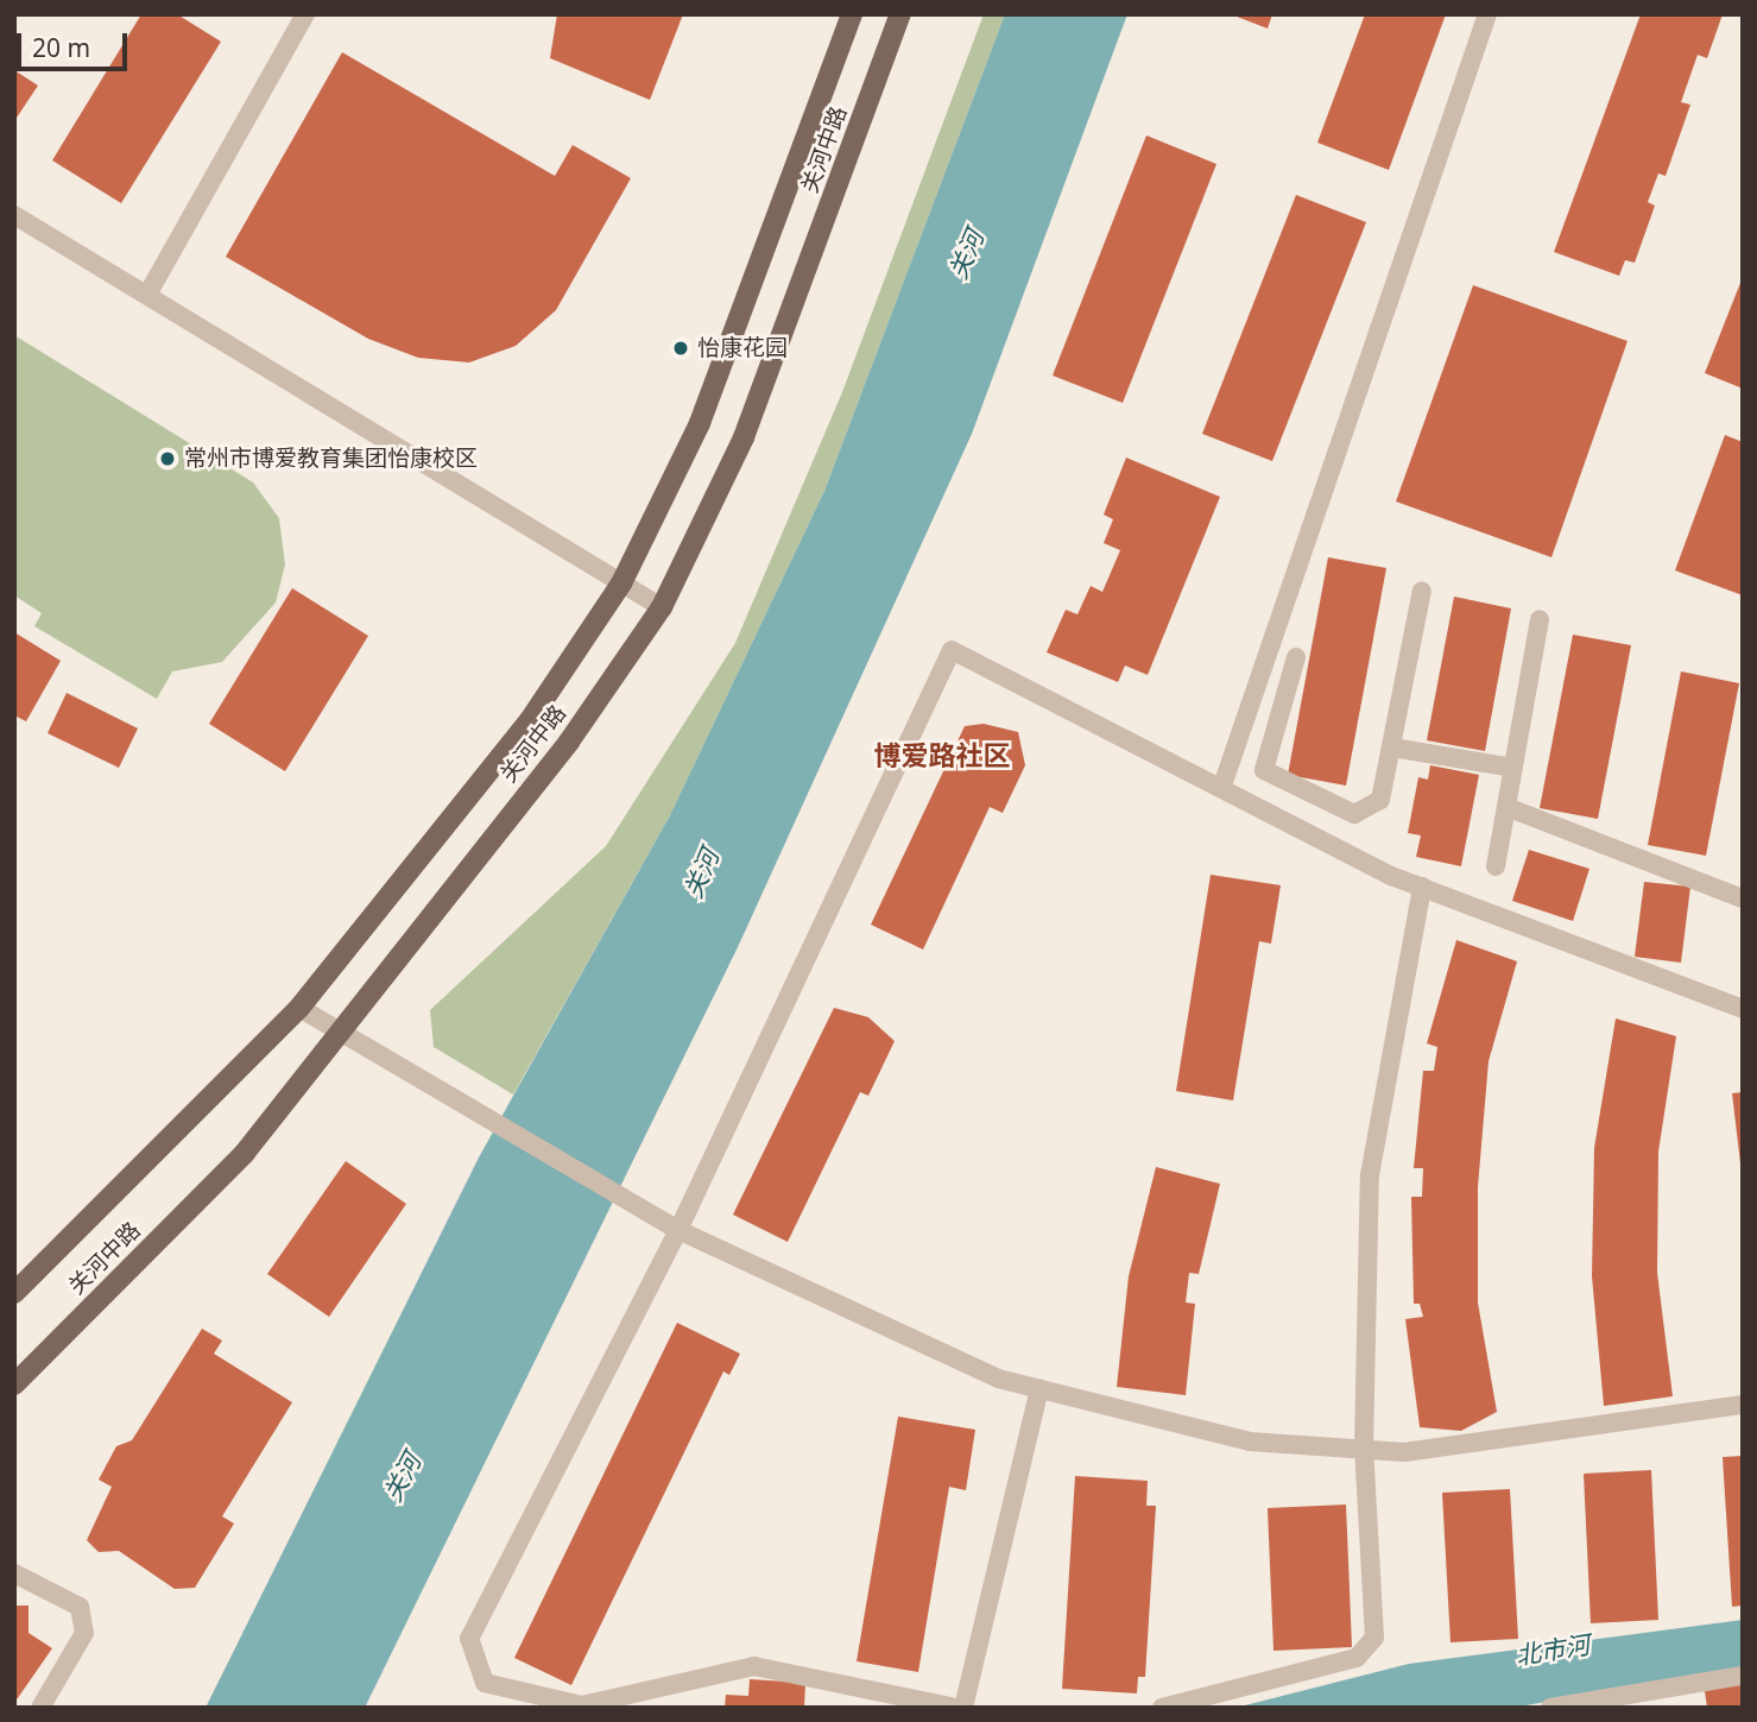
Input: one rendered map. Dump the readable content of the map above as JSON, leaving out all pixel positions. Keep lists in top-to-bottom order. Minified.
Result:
{"streets":{"main road":["关河中路"]},"districts":["博爱路社区"],"water":["关河","北市河"],"places":["怡康花园","常州市博爱教育集团怡康校区"],"scale_bar":"20 m"}
